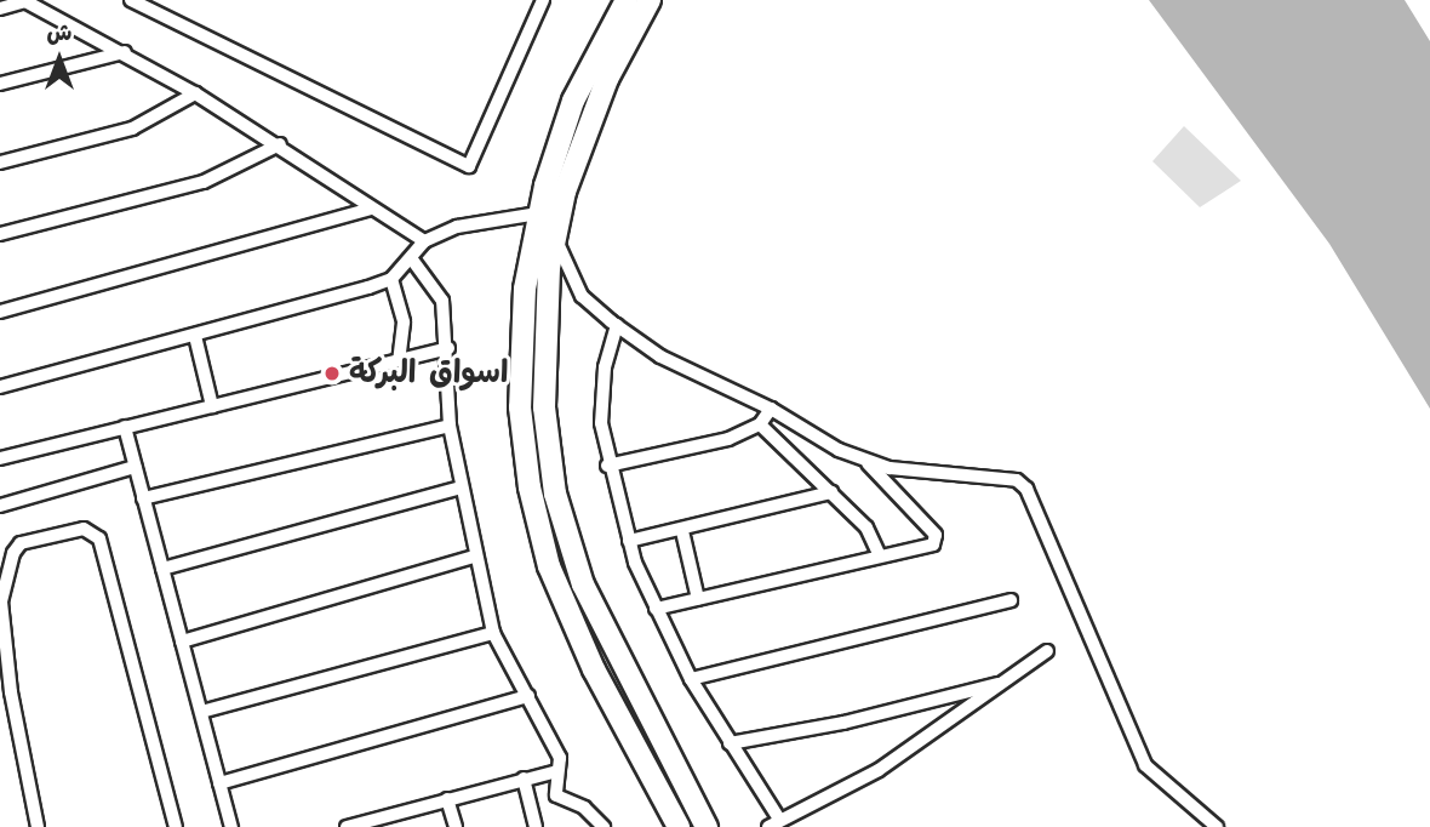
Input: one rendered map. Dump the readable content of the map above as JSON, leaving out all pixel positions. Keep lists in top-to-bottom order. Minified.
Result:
{"places":["اسواق البركة"],"north":"top"}
